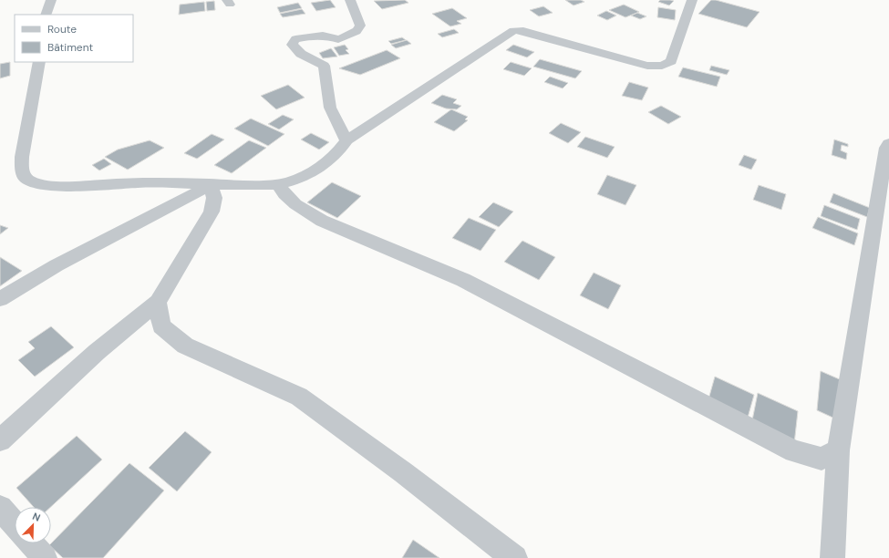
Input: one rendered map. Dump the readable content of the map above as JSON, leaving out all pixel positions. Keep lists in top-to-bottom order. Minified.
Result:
{"legend":["Route","Bâtiment"],"north":"top right"}
